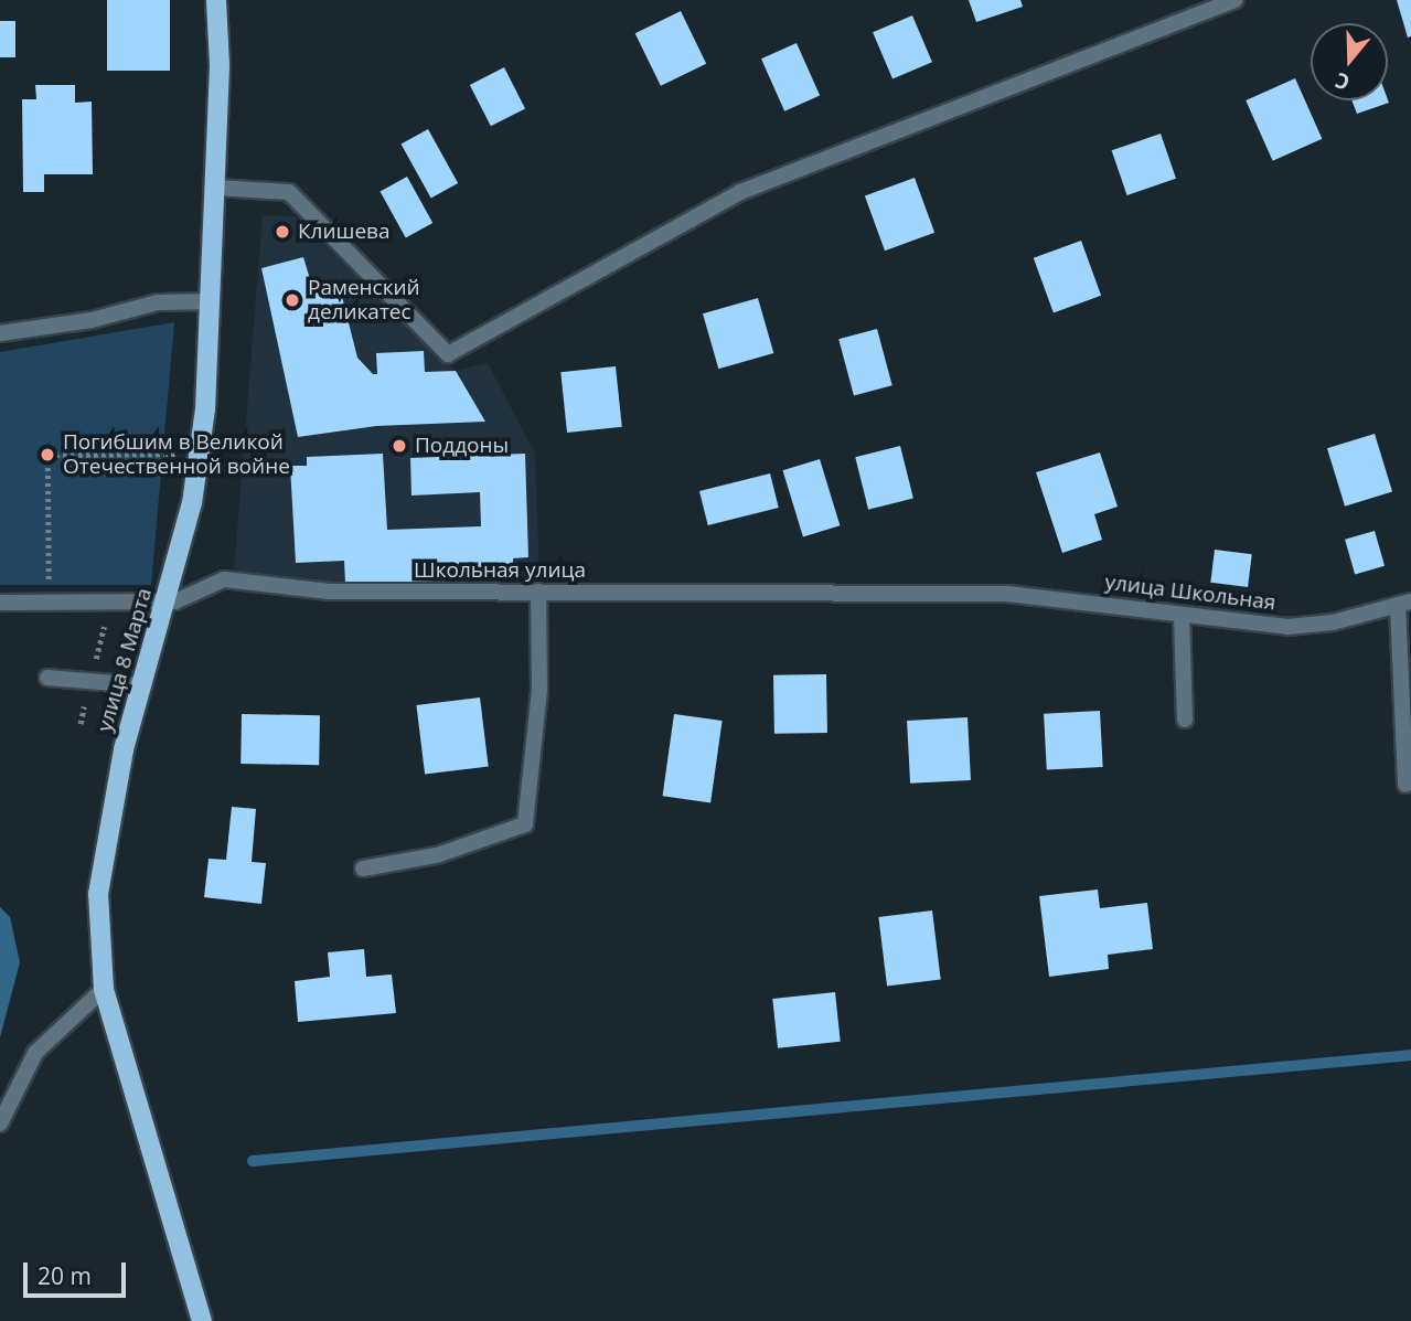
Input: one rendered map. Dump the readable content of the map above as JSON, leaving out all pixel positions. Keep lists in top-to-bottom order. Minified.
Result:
{"streets":{"main road":["улица 8 Марта"],"street":["Школьная улица","улица Школьная"]},"crossings":[["Школьная улица","улица Школьная"],["Школьная улица","улица 8 Марта"]],"places":["Клишева","Раменский деликатес","Поддоны","Погибшим в Великой Отечественной войне"],"scale_bar":"20 m","north":"bottom"}
